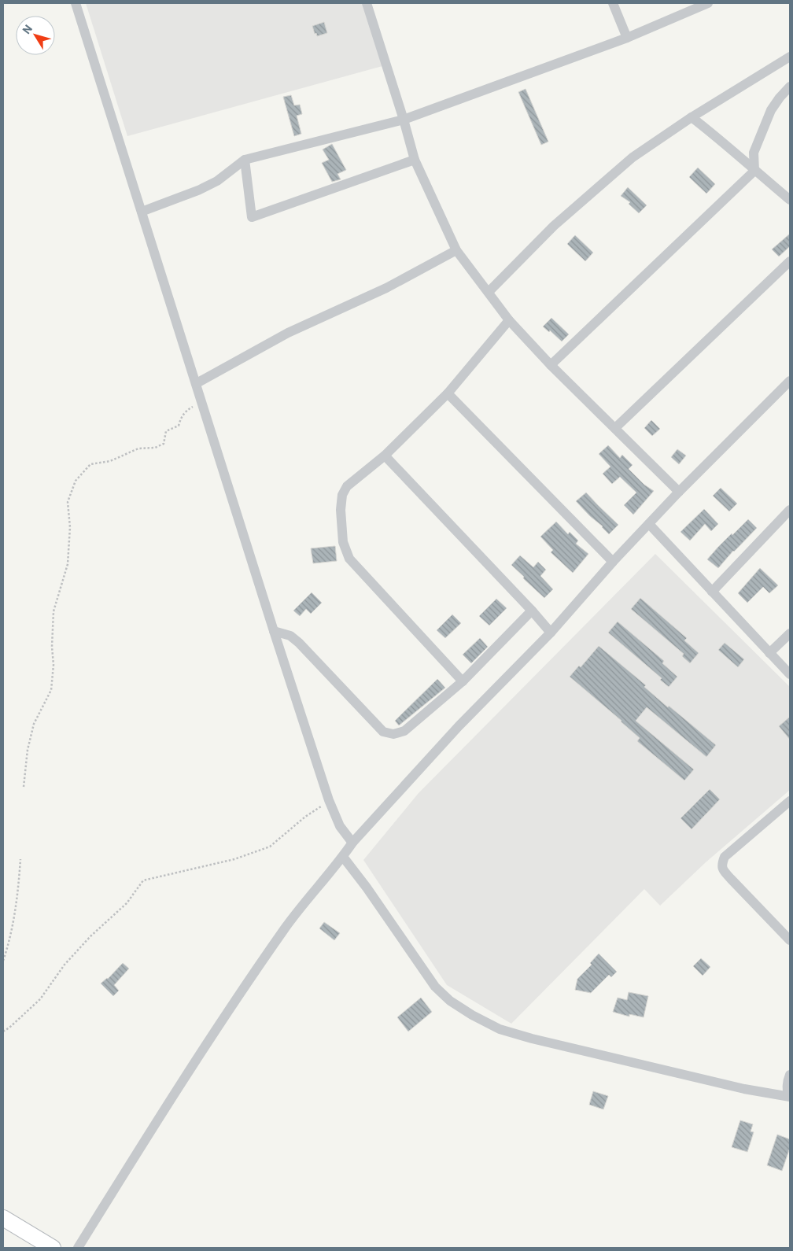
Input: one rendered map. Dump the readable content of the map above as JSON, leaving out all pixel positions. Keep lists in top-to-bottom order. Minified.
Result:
{"north":"top left"}
